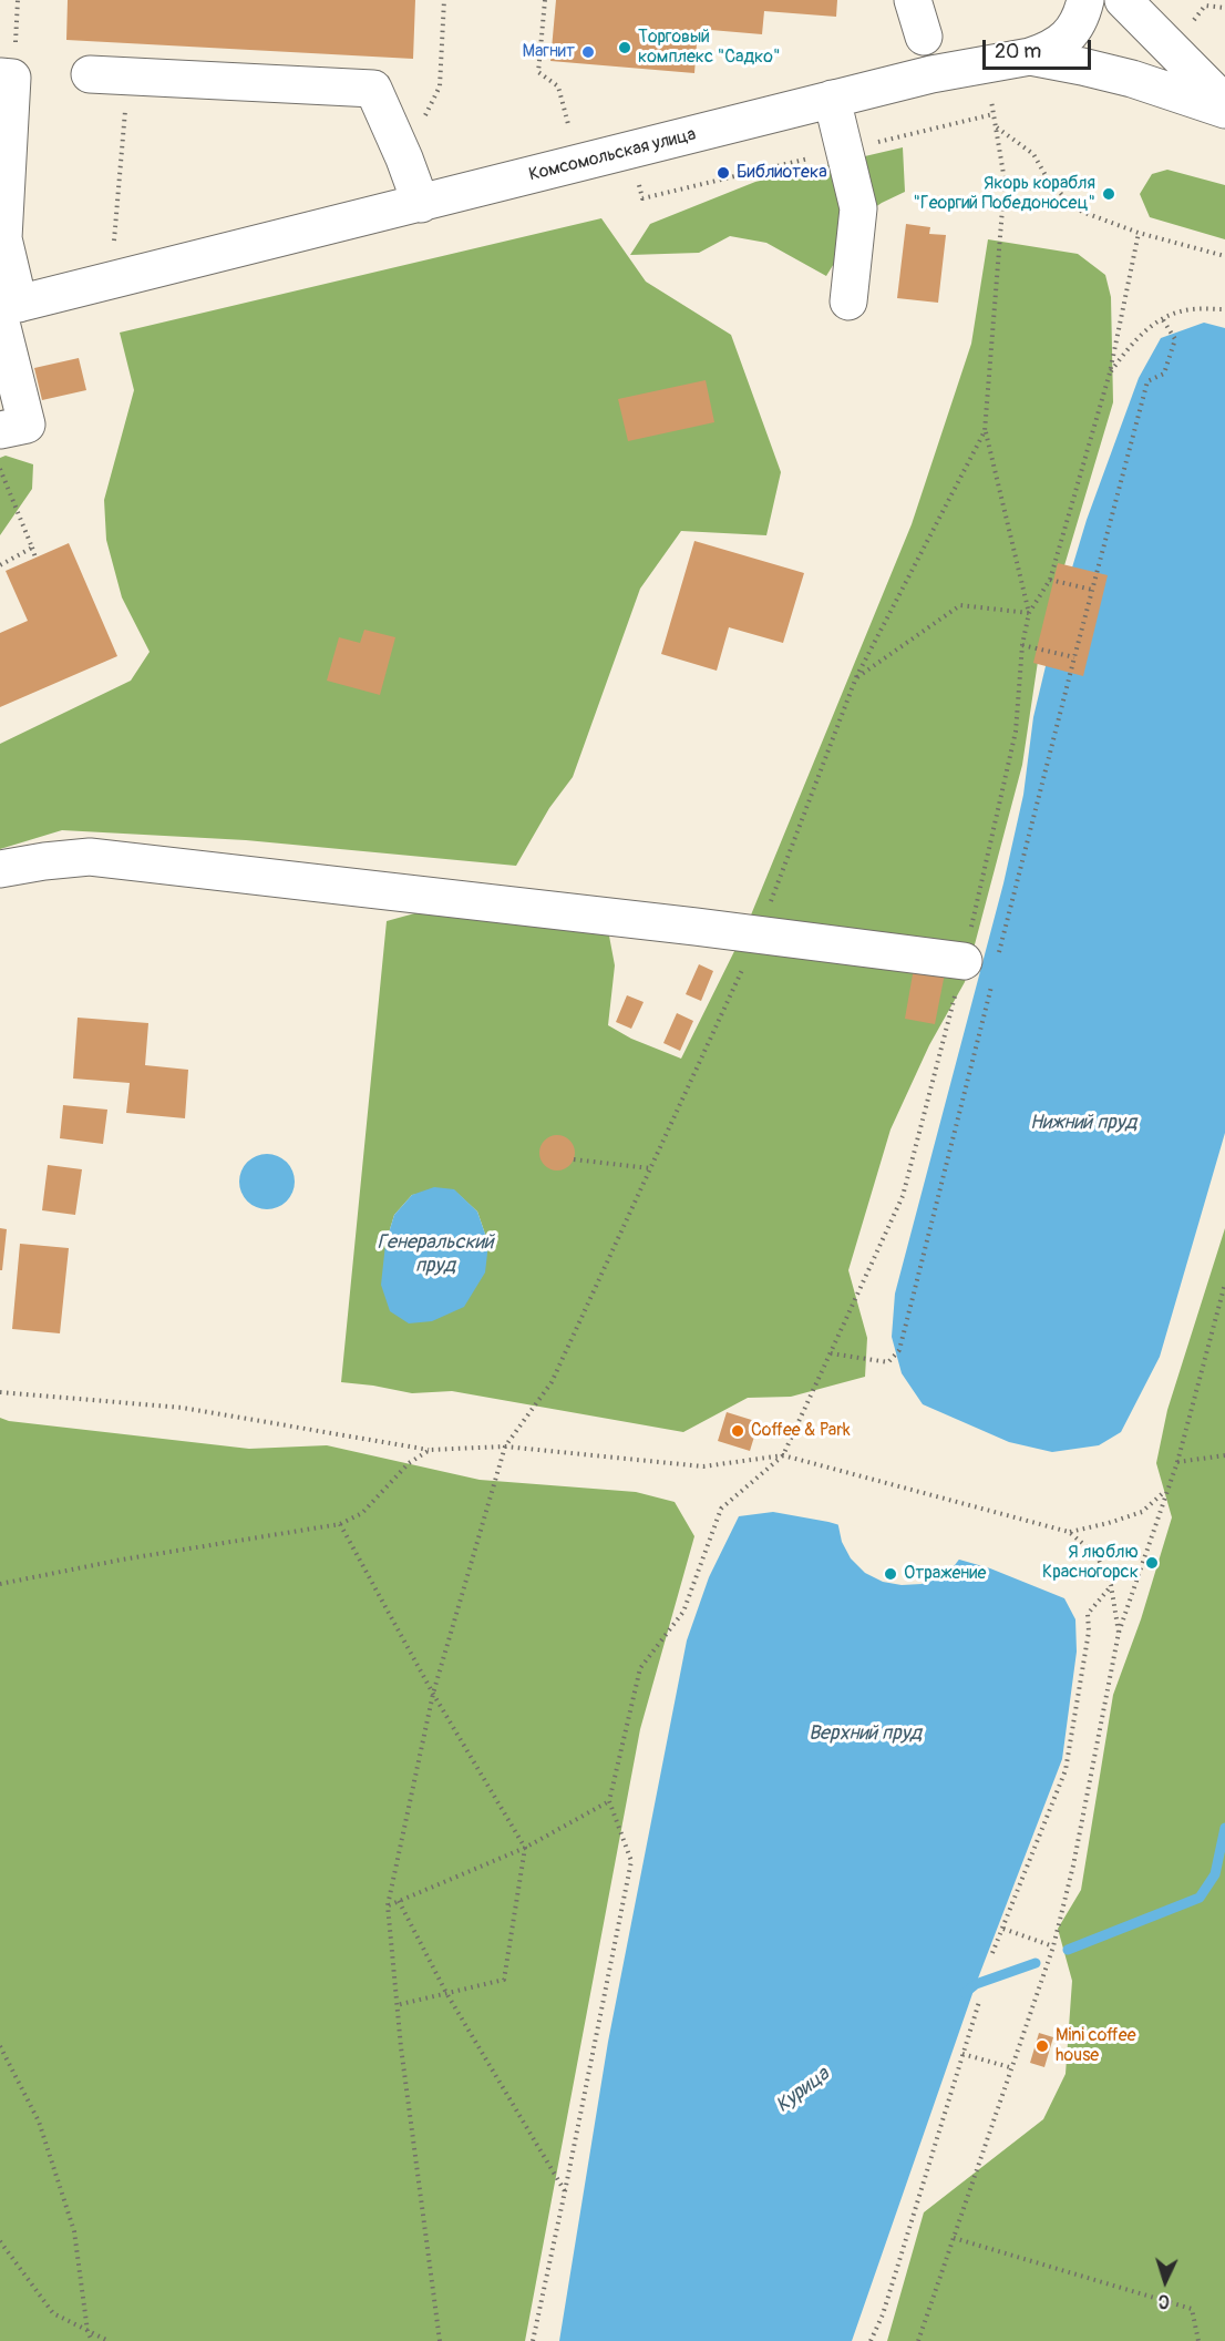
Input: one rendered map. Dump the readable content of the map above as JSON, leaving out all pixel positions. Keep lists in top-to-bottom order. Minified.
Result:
{"streets":{"street":["Комсомольская улица"]},"water":["Нижний пруд","Генеральский пруд","Верхний пруд","Курица"],"places":["Торговый комплекс \"Садко\"","Магнит","Библиотека","Якорь корабля \"Георгий Победоносец\"","Coffee & Park","Я люблю Красногорск","Отражение","Mini coffee house"],"scale_bar":"20 m","north":"bottom"}
